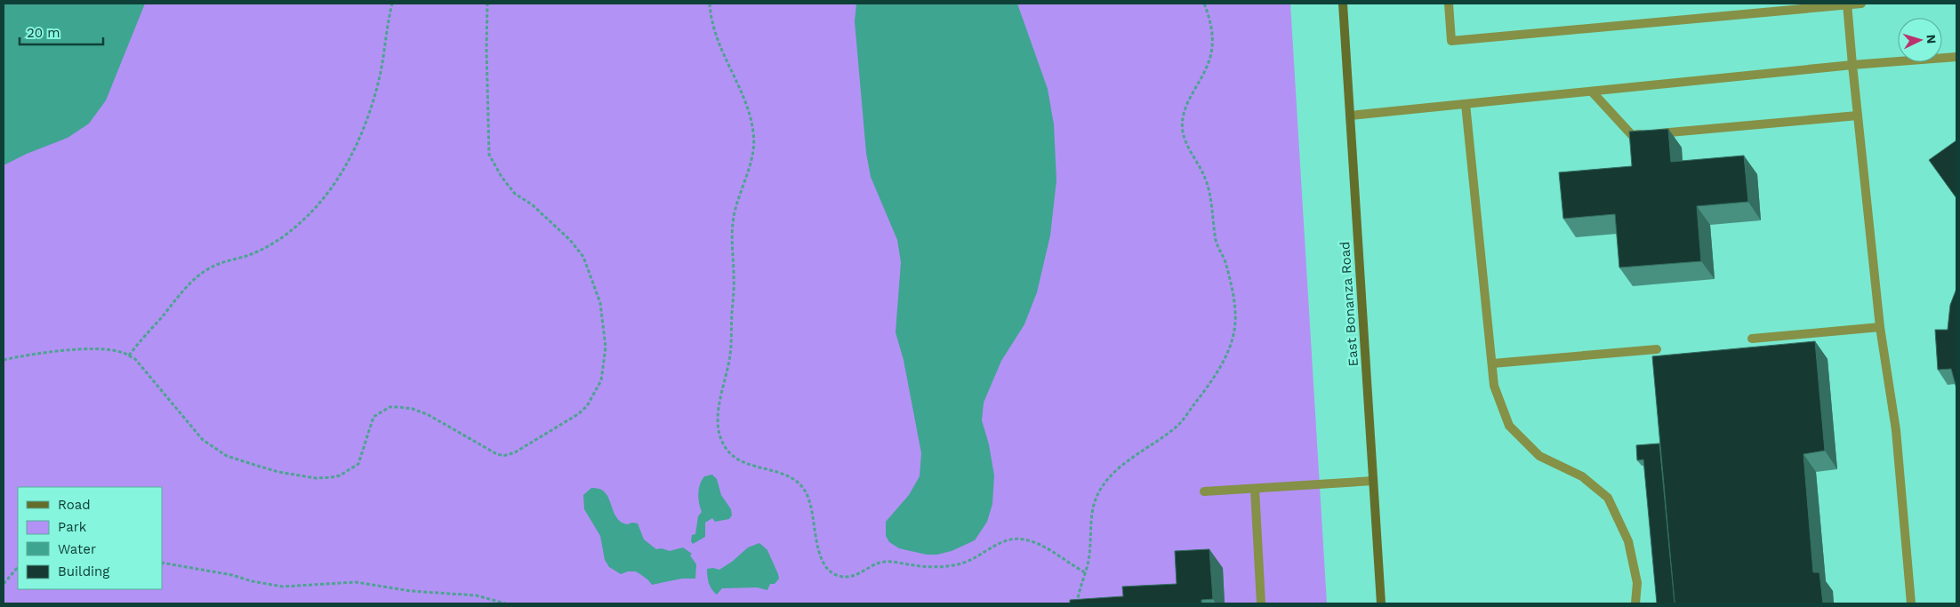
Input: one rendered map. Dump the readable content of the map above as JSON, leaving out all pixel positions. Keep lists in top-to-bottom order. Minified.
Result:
{"streets":{"main road":["East Bonanza Road"]},"legend":["Road","Park","Water","Building"],"scale_bar":"20 m","north":"right"}
